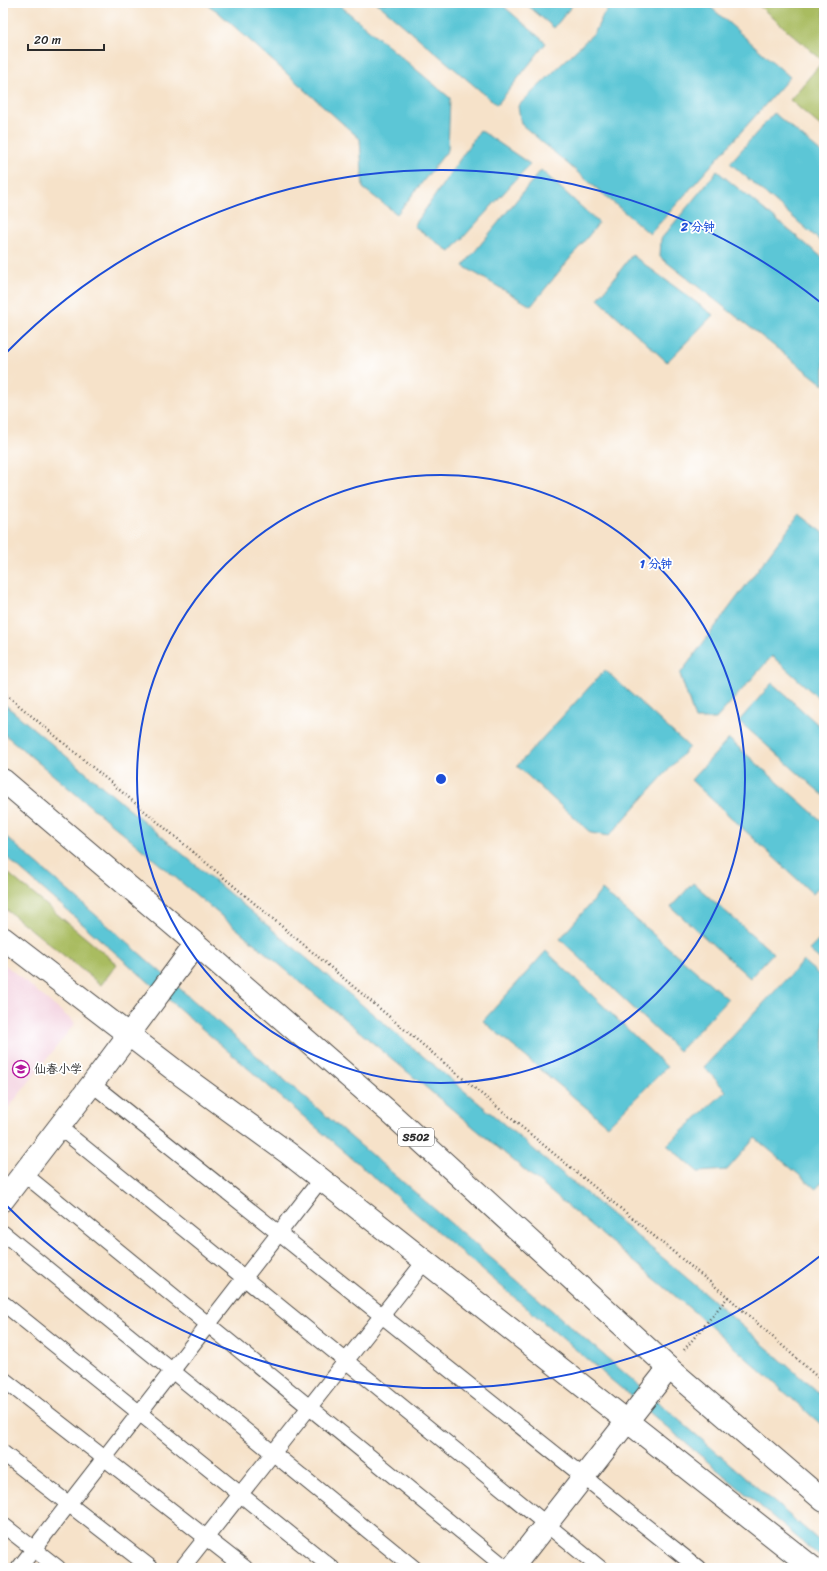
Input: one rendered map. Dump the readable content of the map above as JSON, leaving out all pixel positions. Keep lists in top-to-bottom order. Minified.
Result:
{"streets":{"street":["S502"]},"places":{"school or university":["仙春小学"]},"scale_bar":"20 m","rings":["2 分钟","1 分钟"]}
